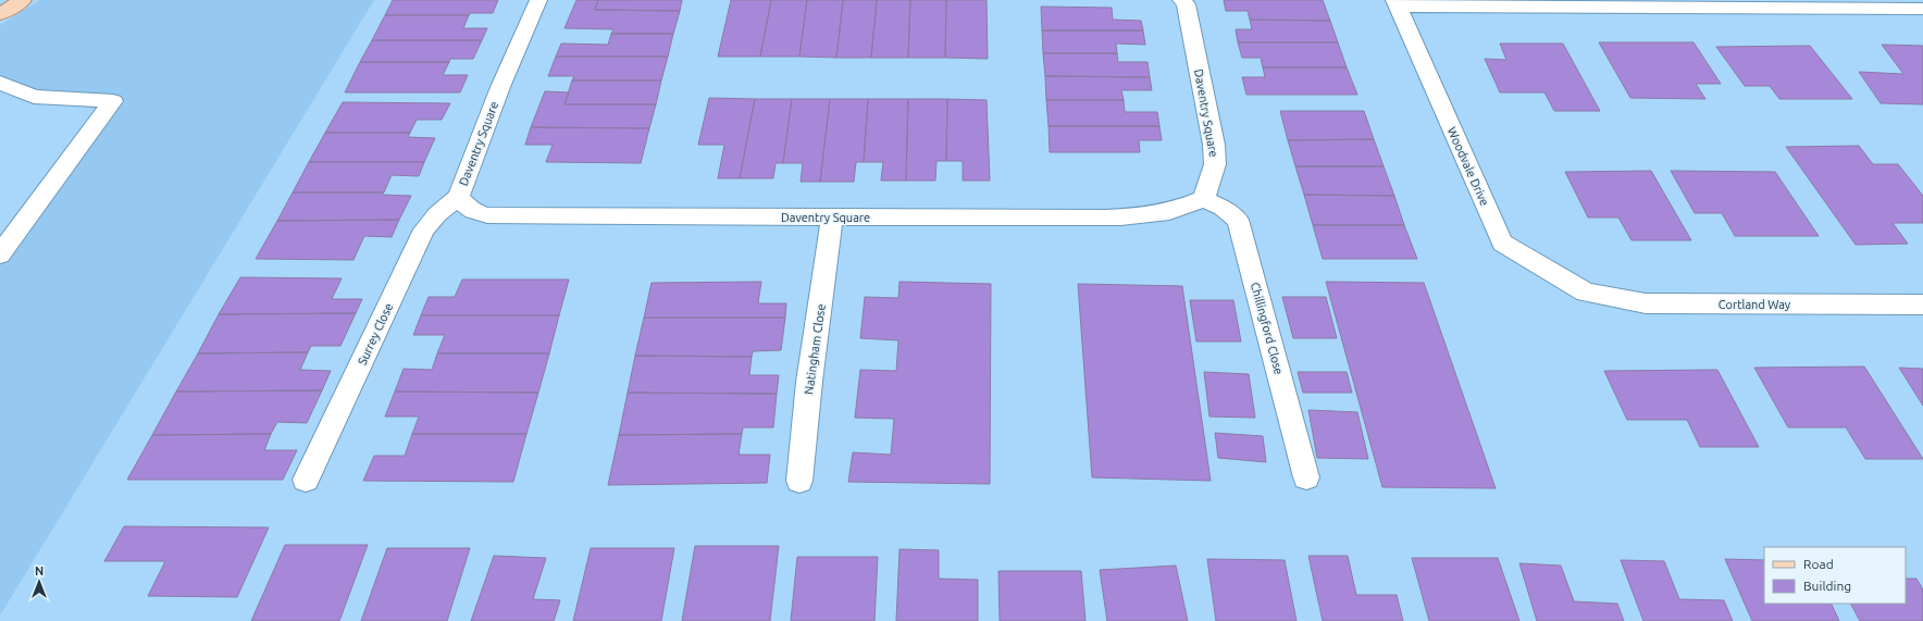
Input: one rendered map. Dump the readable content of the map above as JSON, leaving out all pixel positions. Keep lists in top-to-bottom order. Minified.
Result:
{"streets":{"street":["Daventry Square","Woodvale Drive","Cortland Way","Chillingford Close","Surrey Close","Natingham Close"]},"crossings":[["Daventry Square","Chillingford Close"],["Daventry Square","Surrey Close"],["Daventry Square","Natingham Close"],["Woodvale Drive","Cortland Way"]],"legend":["Road","Building"],"north":"top"}
